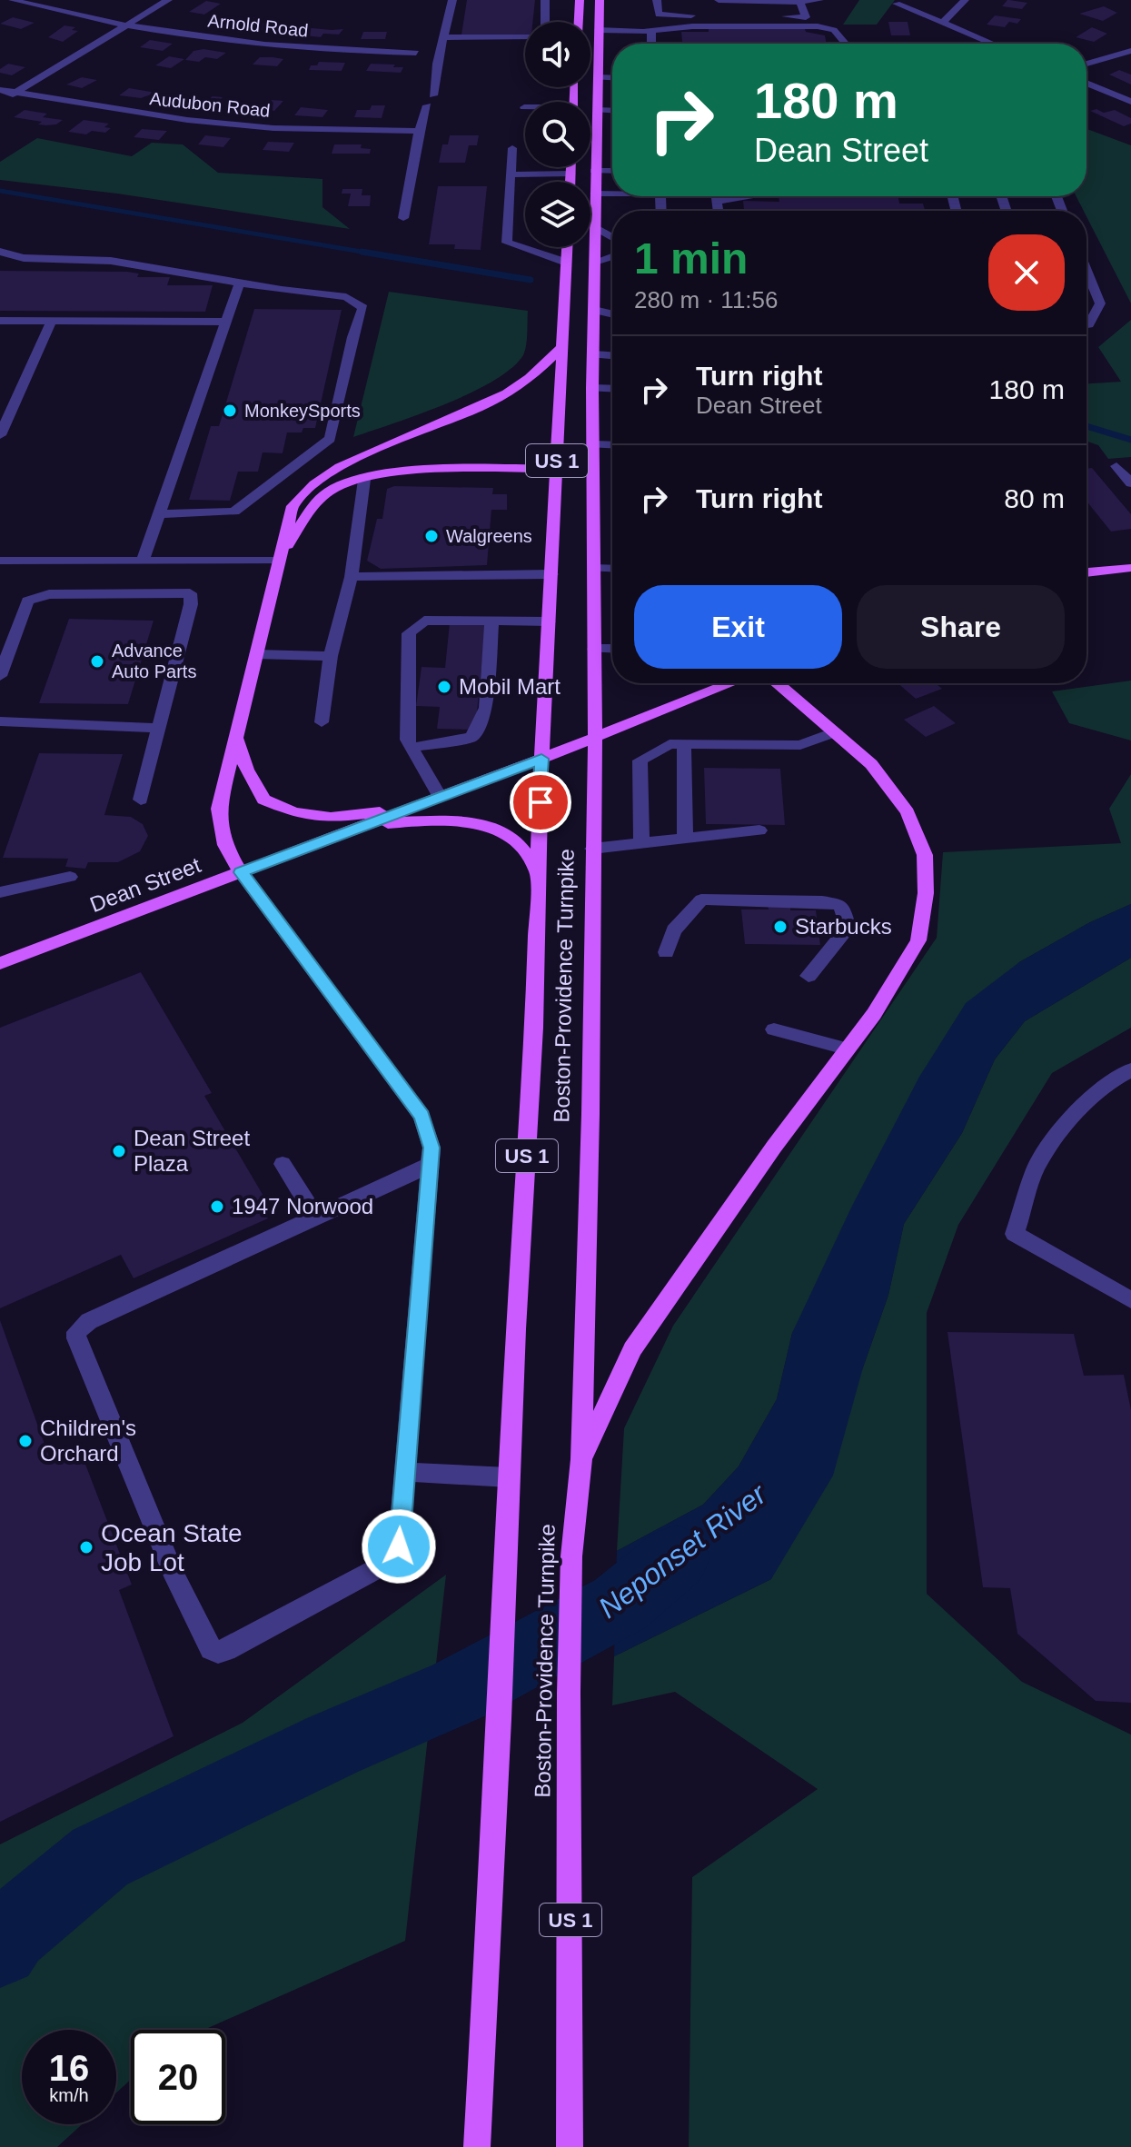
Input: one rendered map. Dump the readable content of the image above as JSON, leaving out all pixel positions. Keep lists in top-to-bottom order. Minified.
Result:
{"streets":{"main road":["US 1","Dean Street","Boston-Providence Turnpike"],"street":["Arnold Road","Audubon Road"]},"crossings":[["Dean Street","Boston-Providence Turnpike"]],"water":["Neponset River"],"places":["MonkeySports","Walgreens","Advance Auto Parts","Mobil Mart","Starbucks","Dean Street Plaza","1947 Norwood","Children's Orchard","Ocean State Job Lot"],"page":{"turn":["180 m","Dean Street"],"heading":["1 min","280 m · 11:56"],"list":[{"name":"Turn right","note":"Dean Street","value":"180 m"},{"name":"Turn right","value":"80 m"}],"buttons":["Exit","Share"],"speed":"16 km/h","limit":"20"}}
